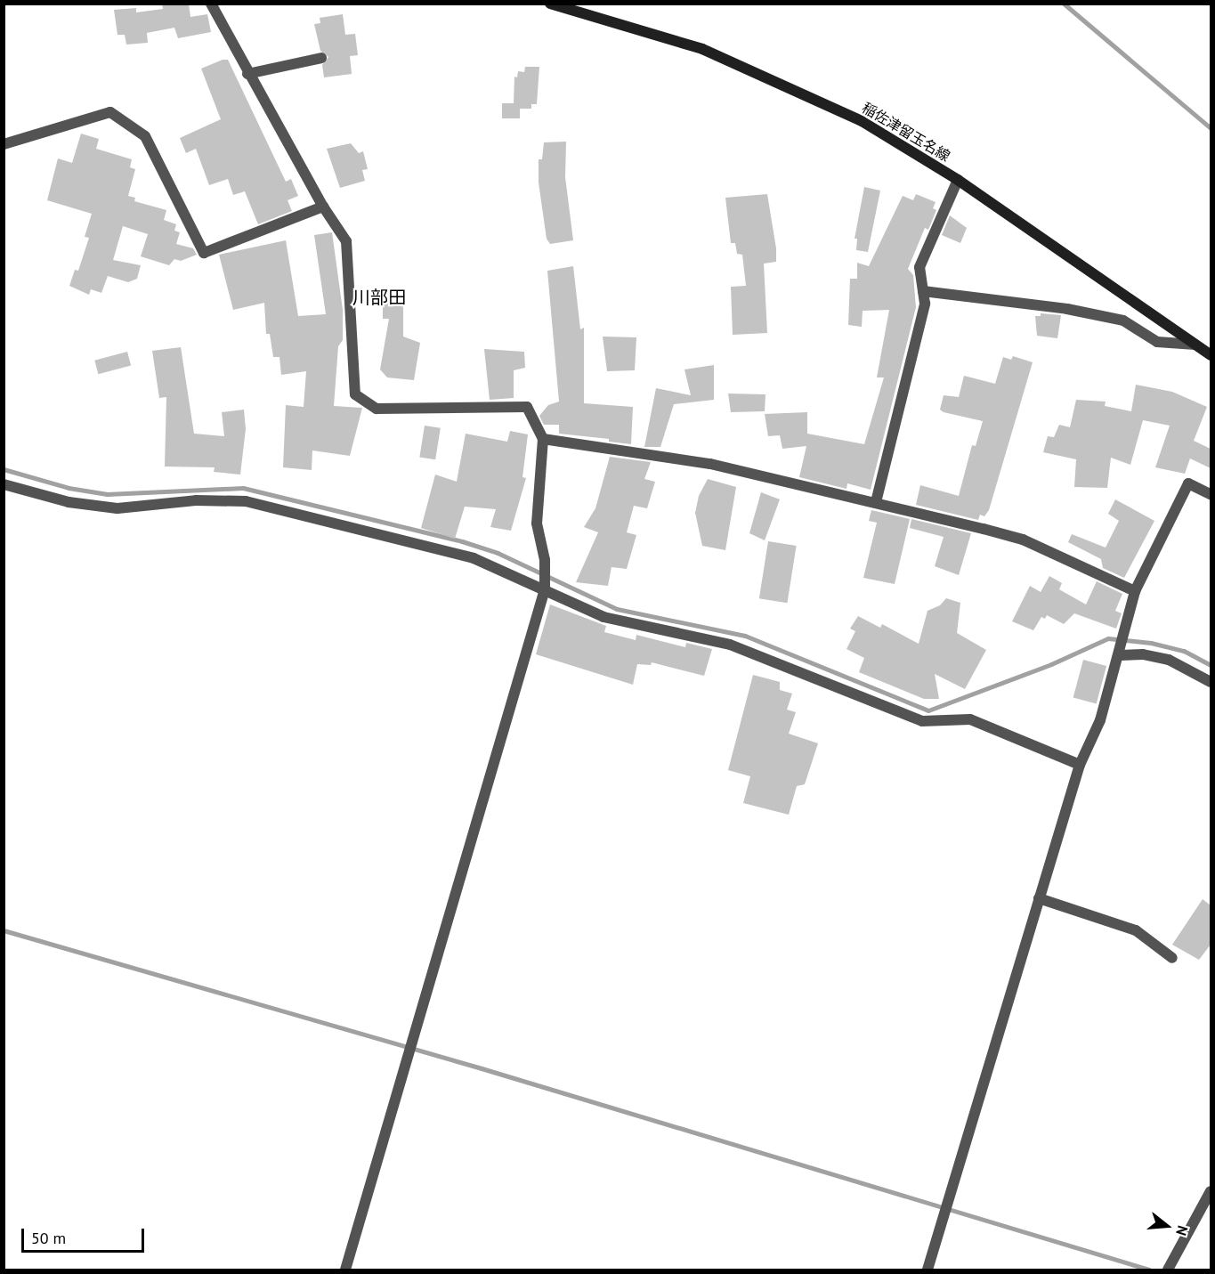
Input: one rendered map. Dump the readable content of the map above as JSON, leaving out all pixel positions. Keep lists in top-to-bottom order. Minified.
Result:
{"streets":{"main road":["稲佐津留玉名線"]},"districts":["川部田"],"scale_bar":"50 m","north":"right"}
